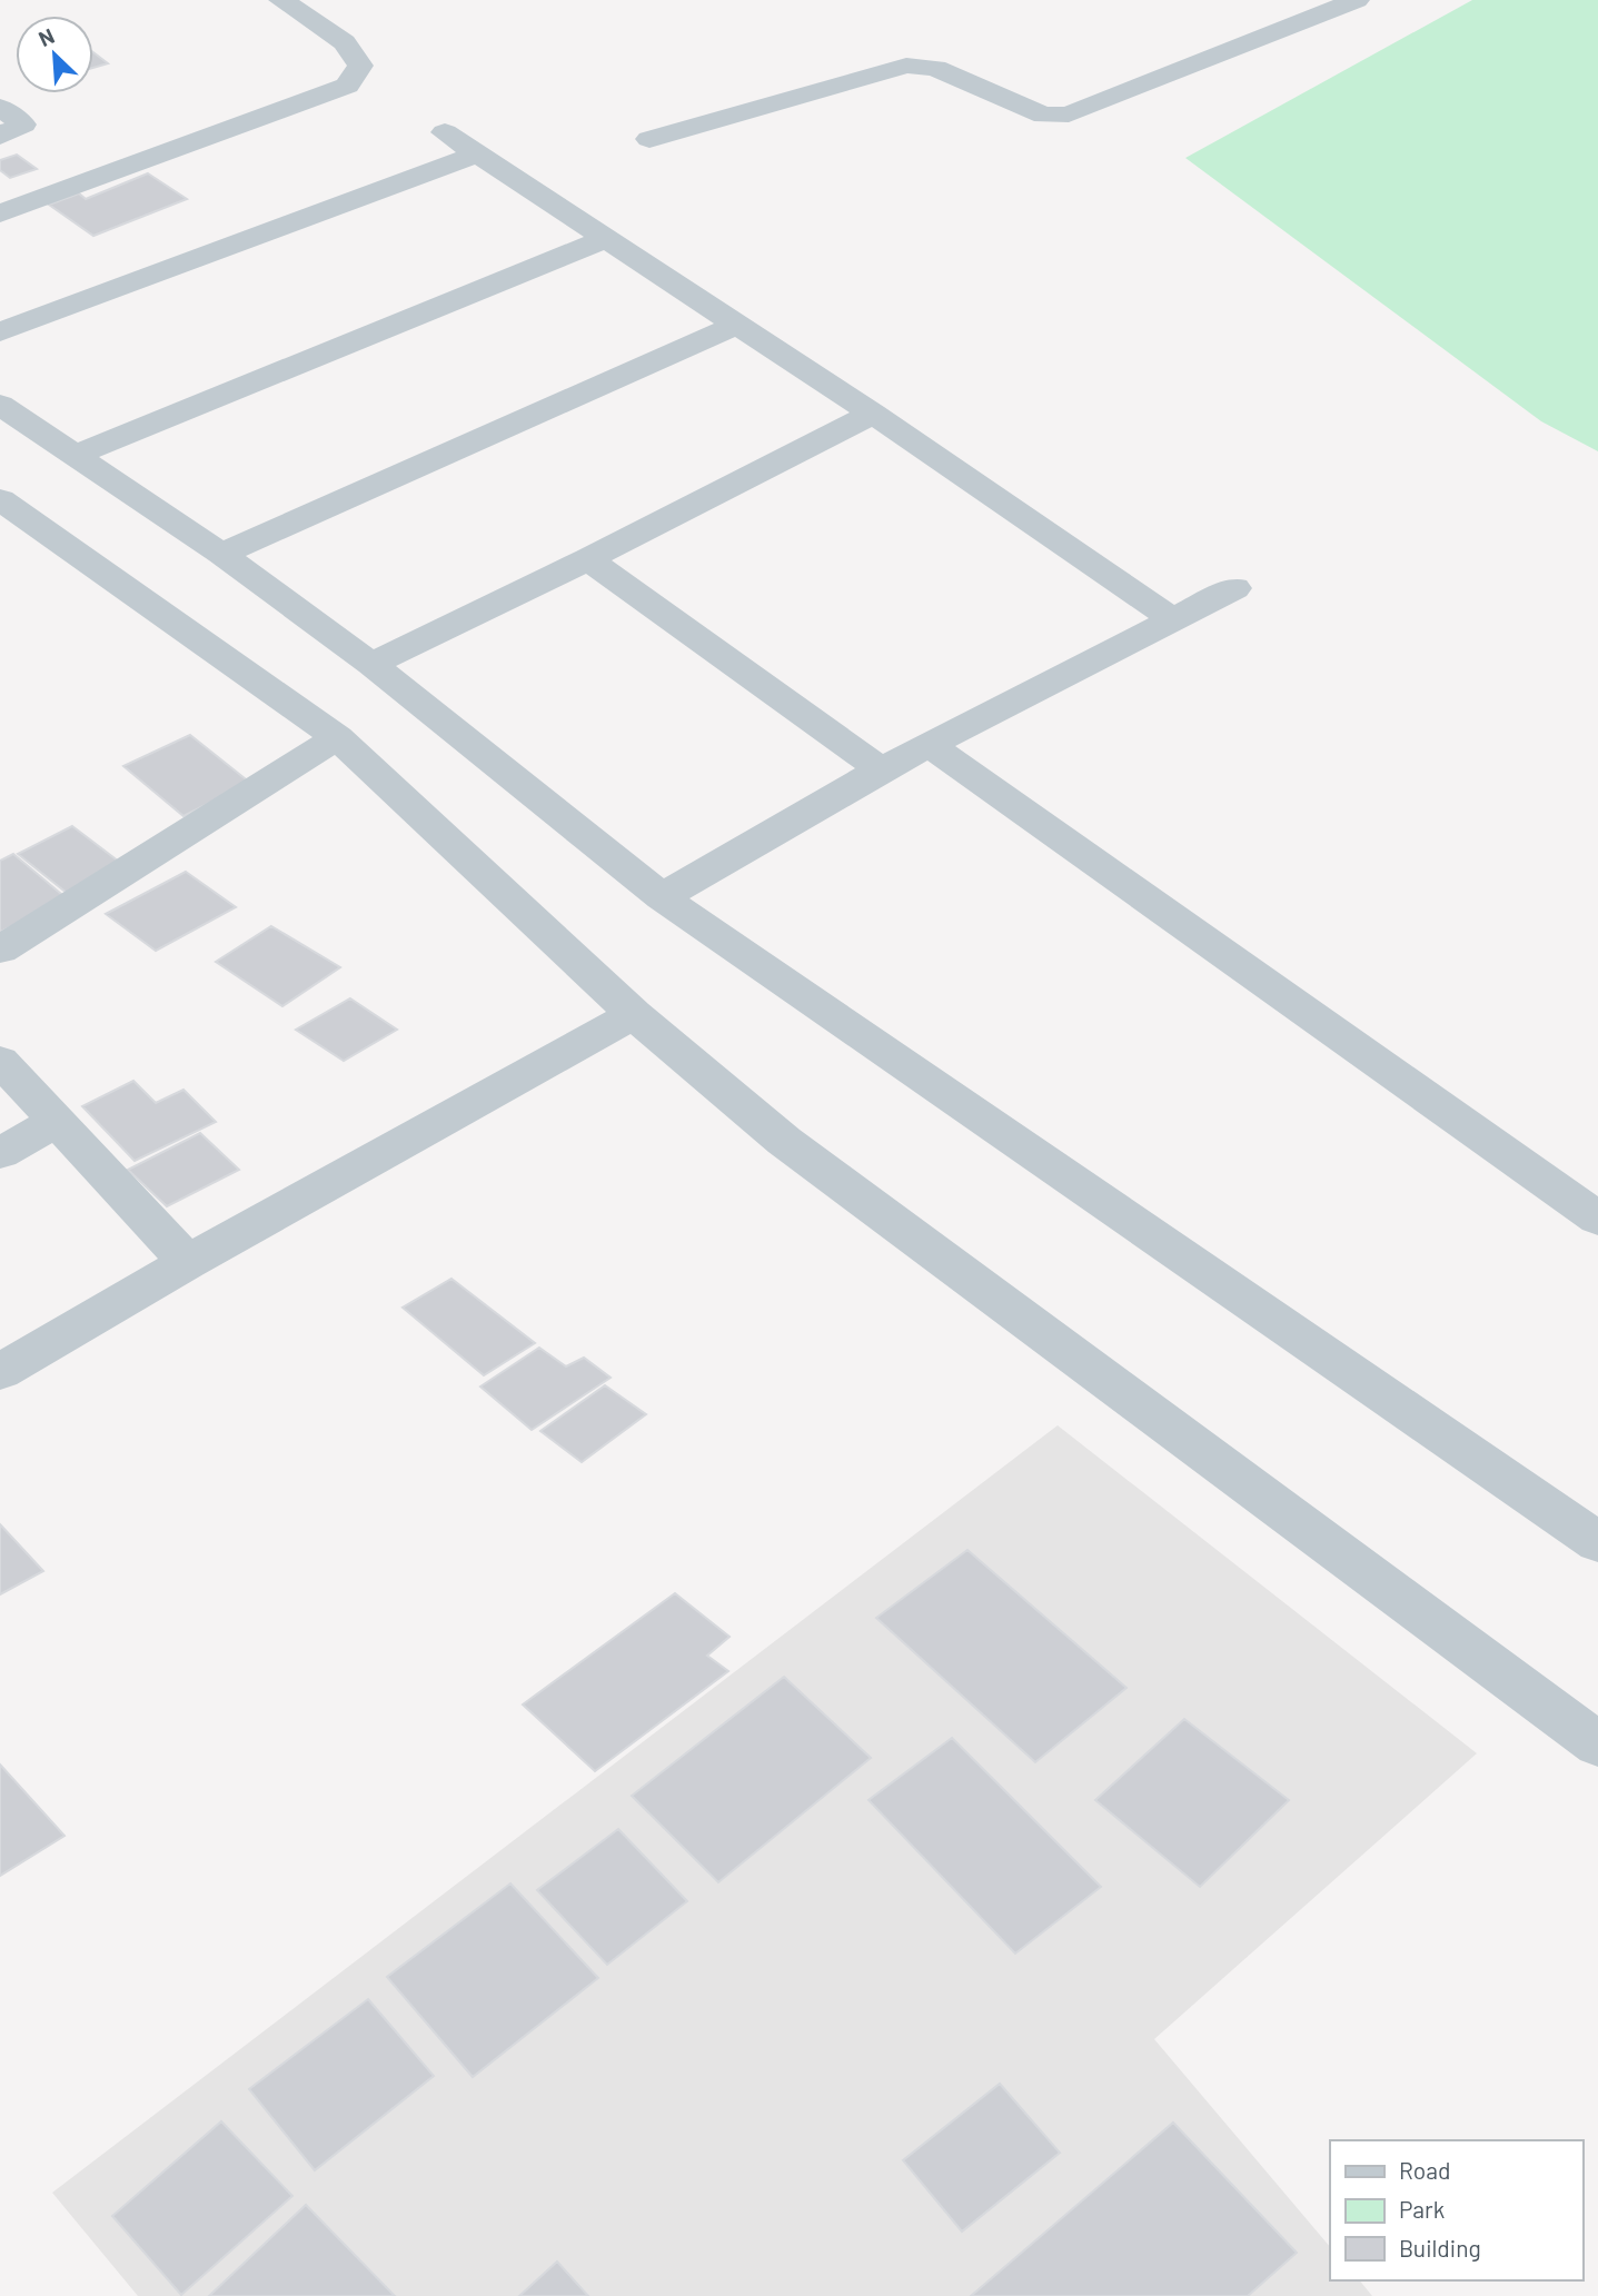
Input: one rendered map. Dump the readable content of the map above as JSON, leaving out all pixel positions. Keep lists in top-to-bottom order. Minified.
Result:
{"legend":["Road","Park","Building"],"north":"top left"}
